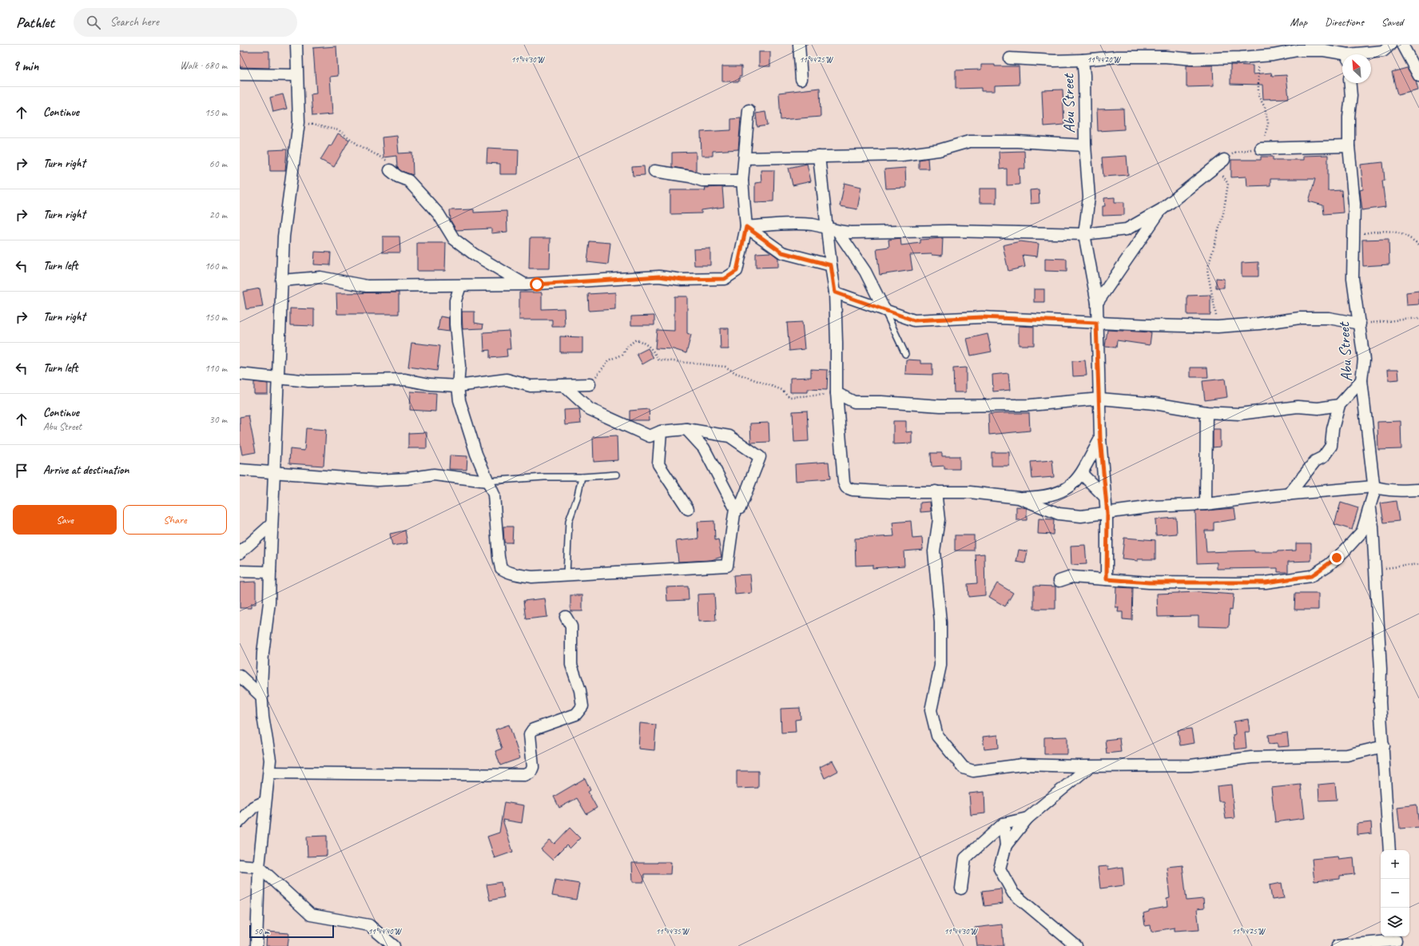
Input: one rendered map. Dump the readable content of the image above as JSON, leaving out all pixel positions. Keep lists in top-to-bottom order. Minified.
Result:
{"streets":{"street":["Abu Street"]},"scale_bar":"50 m","north":"top left","page":{"header":"Pathlet","search":"Search here","nav":["Map","Directions","Saved"],"heading":["9 min","Walk · 680 m"],"list":[["Continue","150 m"],["Turn right","60 m"],["Turn right","20 m"],["Turn left","160 m"],["Turn right","150 m"],["Turn left","110 m"],["Continue","Abu Street","30 m"],"Arrive at destination"],"buttons":["Save","Share"],"map_buttons":["+","−"],"scale":"50 m"},"coordinates":["11°44'30\"W","11°44'25\"W","11°44'20\"W","11°44'40\"W","11°44'35\"W"]}
